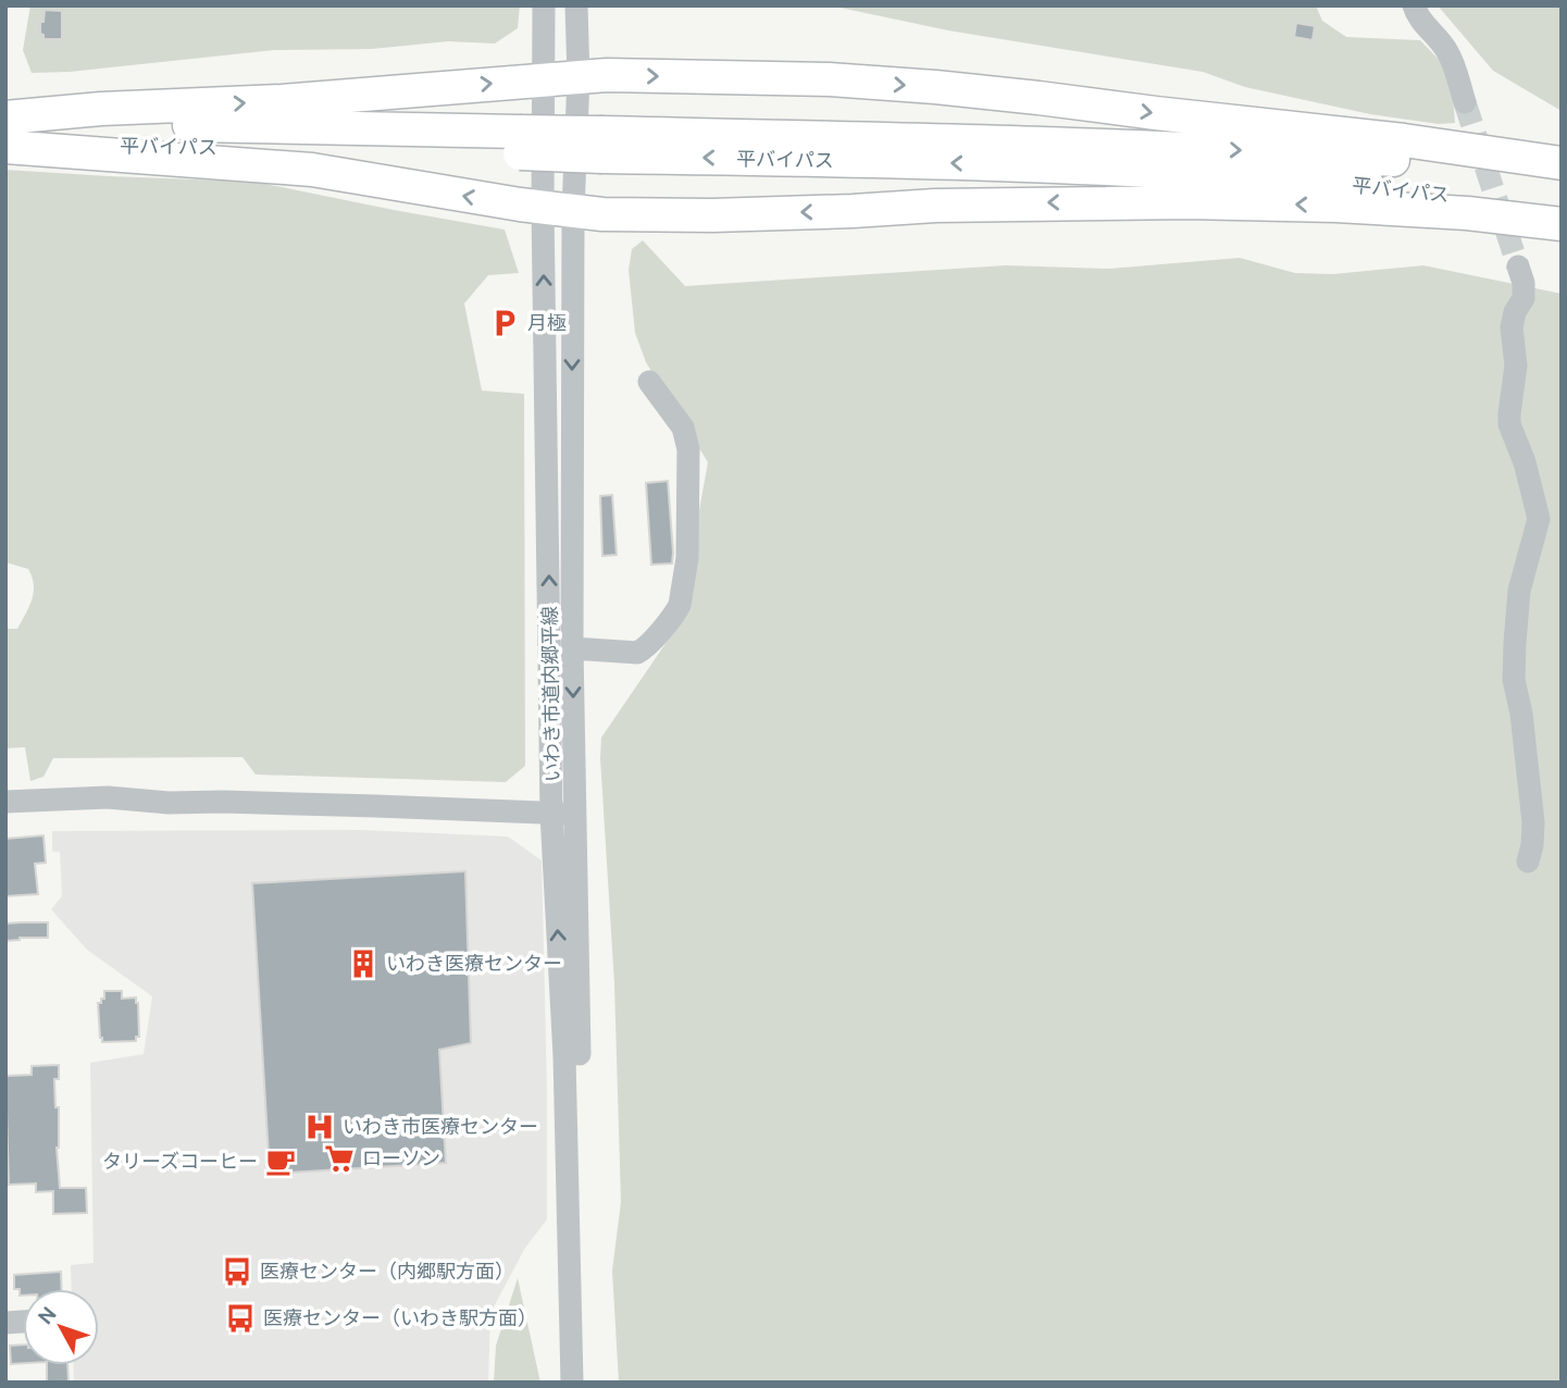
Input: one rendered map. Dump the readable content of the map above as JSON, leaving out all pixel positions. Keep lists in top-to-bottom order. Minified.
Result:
{"streets":{"highway":["平バイパス"],"street":["いわき市道内郷平線"]},"places":{"parking":["月極"],"building":["いわき医療センター"],"hospital":["いわき市医療センター"],"supermarket":["ローソン"],"cafe":["タリーズコーヒー"],"bus stop":["医療センター（内郷駅方面）","医療センター（いわき駅方面）"]},"north":"top left"}
